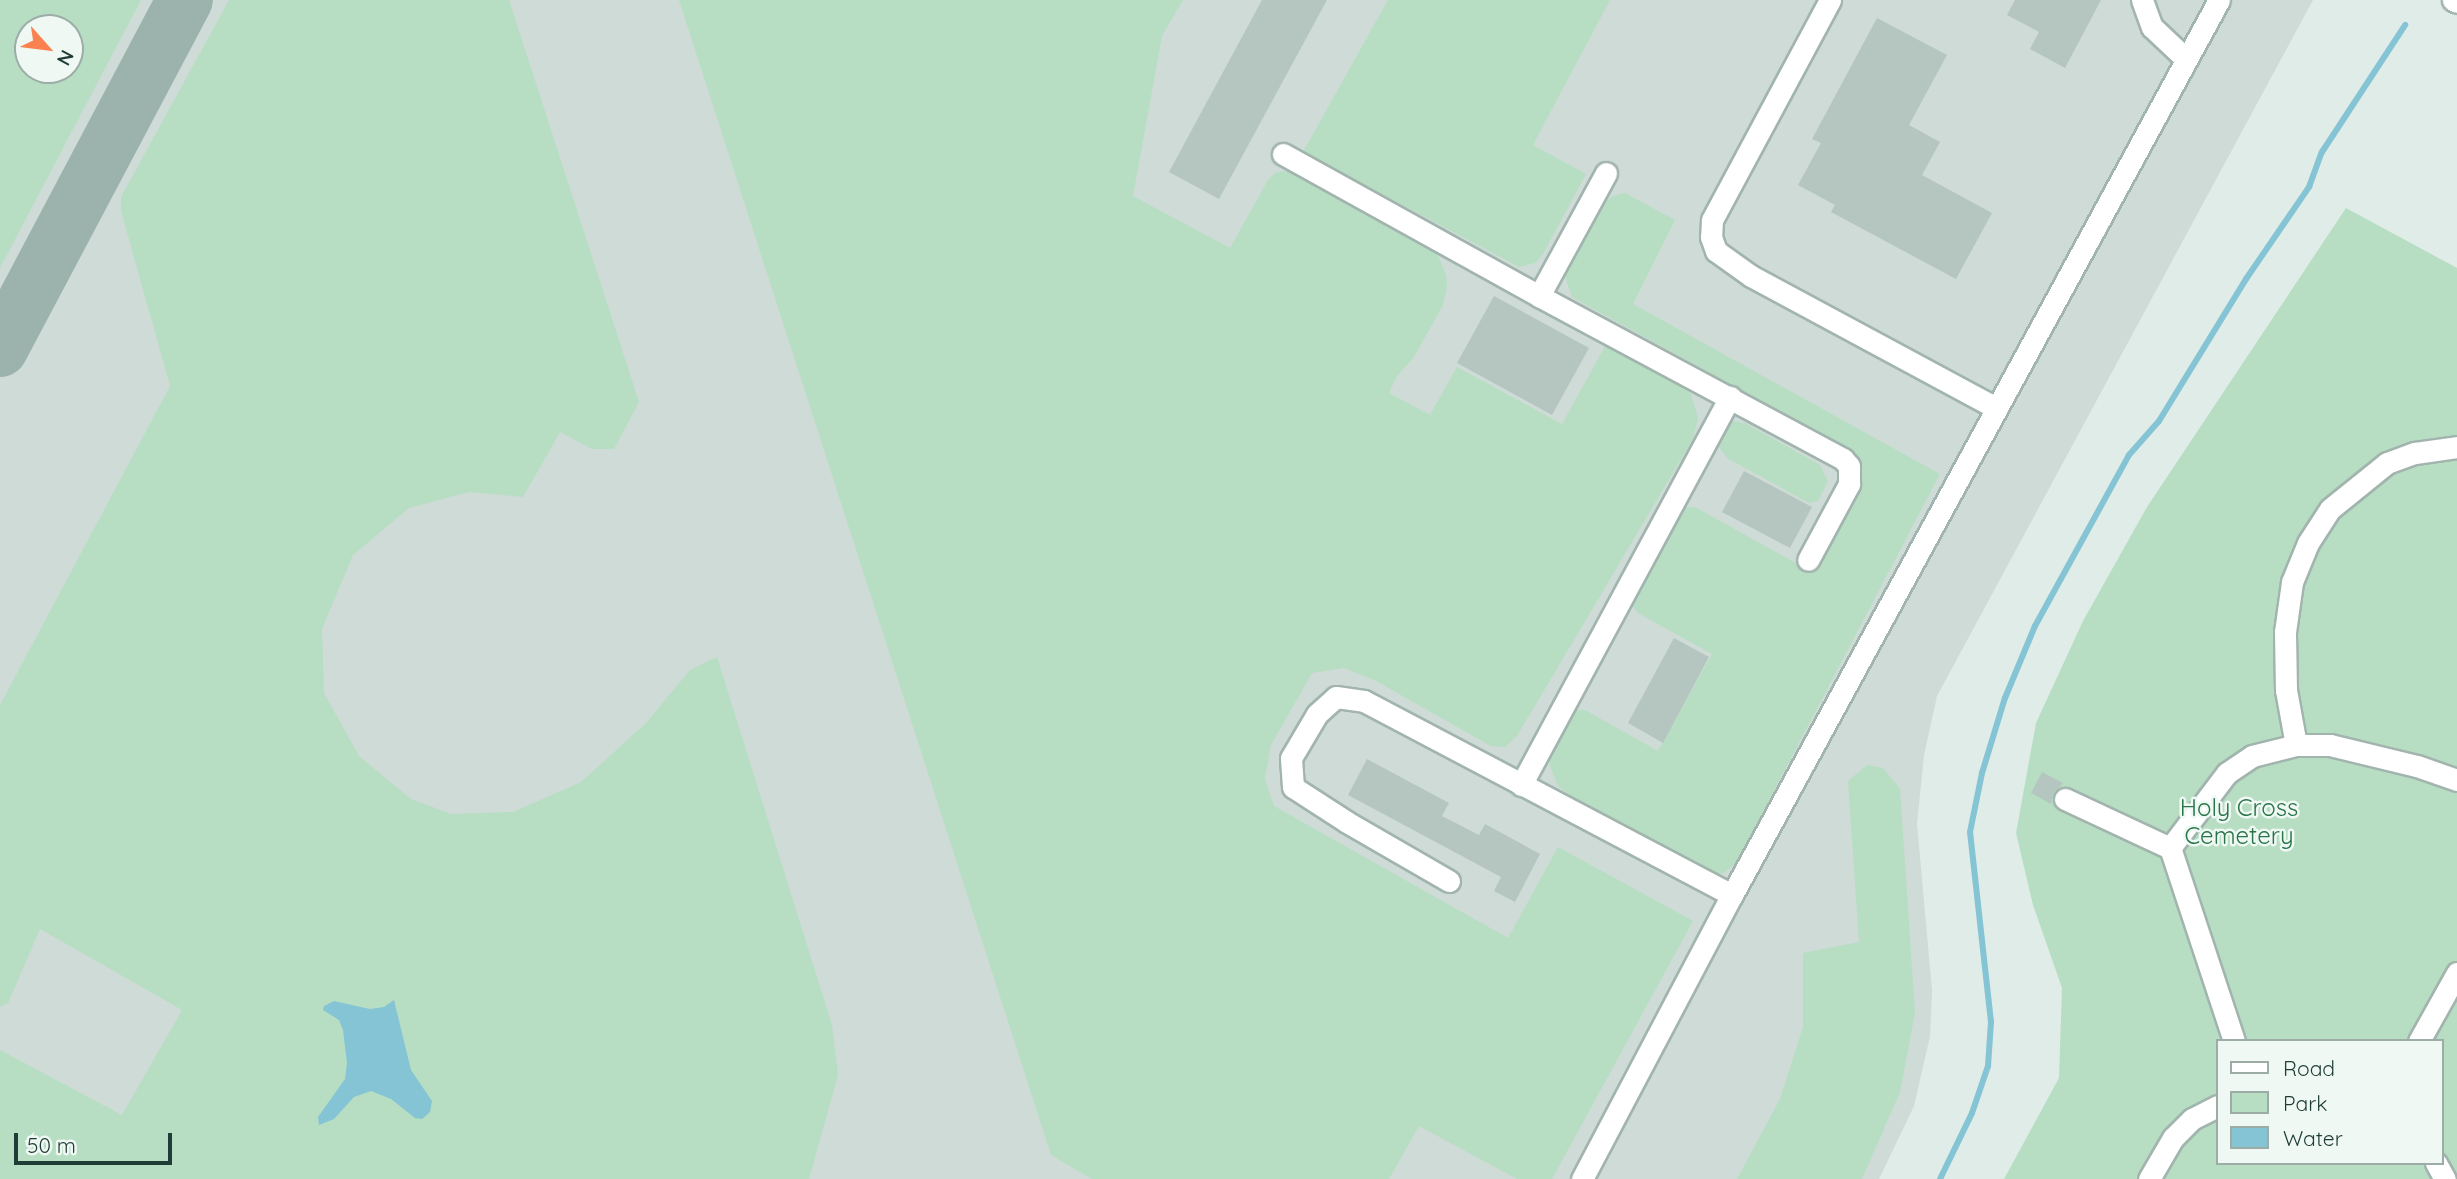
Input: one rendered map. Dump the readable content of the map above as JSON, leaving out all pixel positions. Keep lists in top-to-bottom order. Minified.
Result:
{"parks":["Holy Cross Cemetery"],"legend":["Road","Park","Water"],"scale_bar":"50 m","north":"bottom right"}
